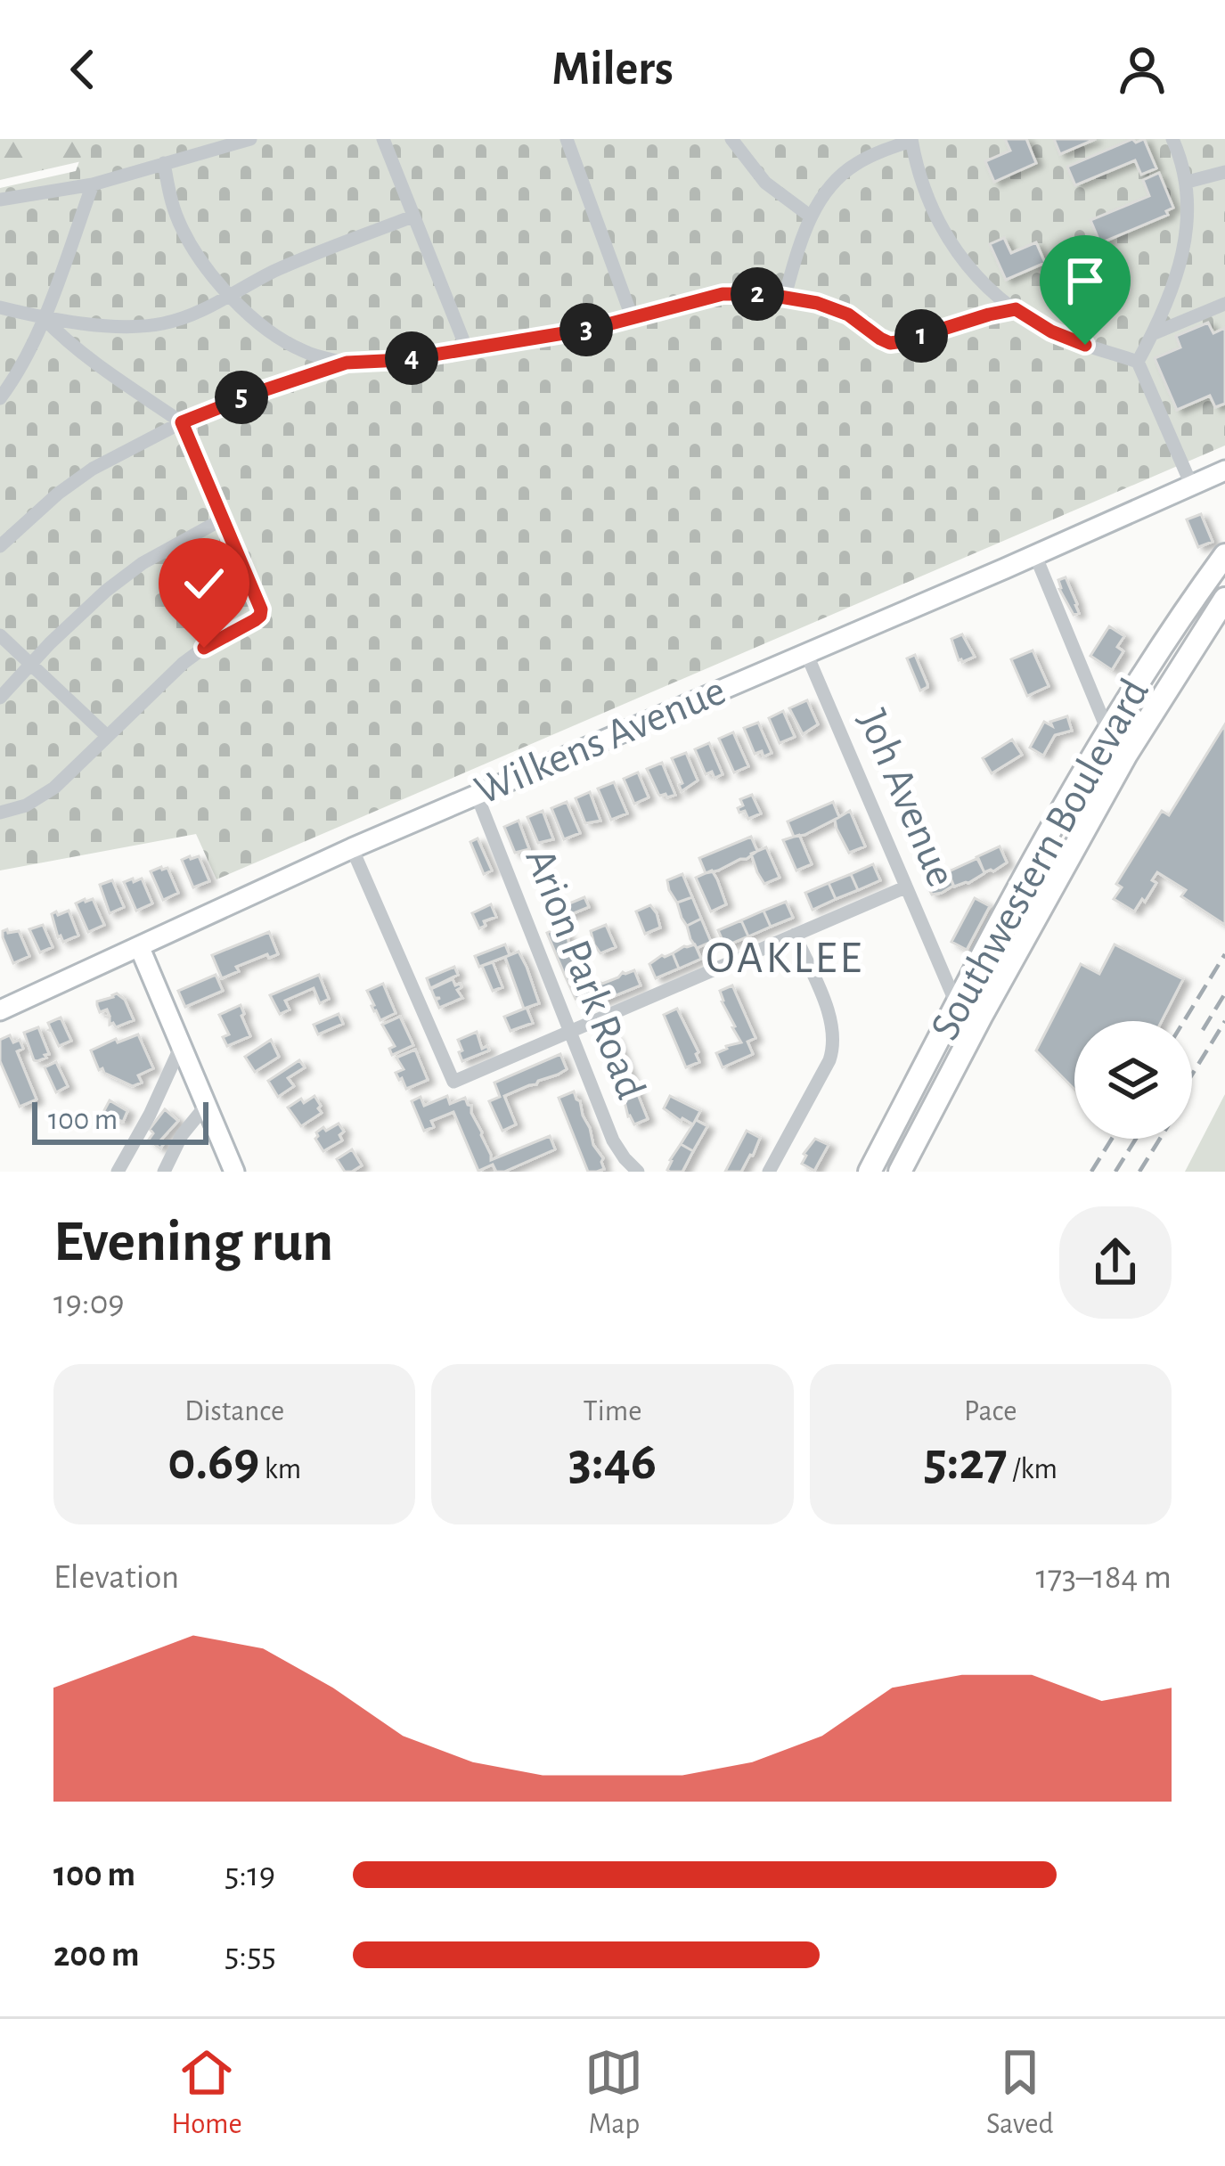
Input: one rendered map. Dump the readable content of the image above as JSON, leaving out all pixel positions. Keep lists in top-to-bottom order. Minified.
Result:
{"streets":{"main road":["Wilkens Avenue","Southwestern Boulevard"],"street":["Joh Avenue","Arion Park Road"]},"crossings":[["Wilkens Avenue","Joh Avenue"],["Wilkens Avenue","Arion Park Road"],["Joh Avenue","Southwestern Boulevard"]],"districts":["OAKLEE"],"scale_bar":"100 m","page":{"header":"Milers","pins":["2","3","1","4","5"],"scale":"100 m","heading":["Evening run","19:09"],"stats":[["Distance","0.69 km"],["Time","3:46"],["Pace","5:27 /km"]],"chart":["Elevation","173–184 m"],"list":[{"name":"100 m","note":"5:19"},{"name":"200 m","note":"5:55"}],"tabs":["Home","Map","Saved"]}}
